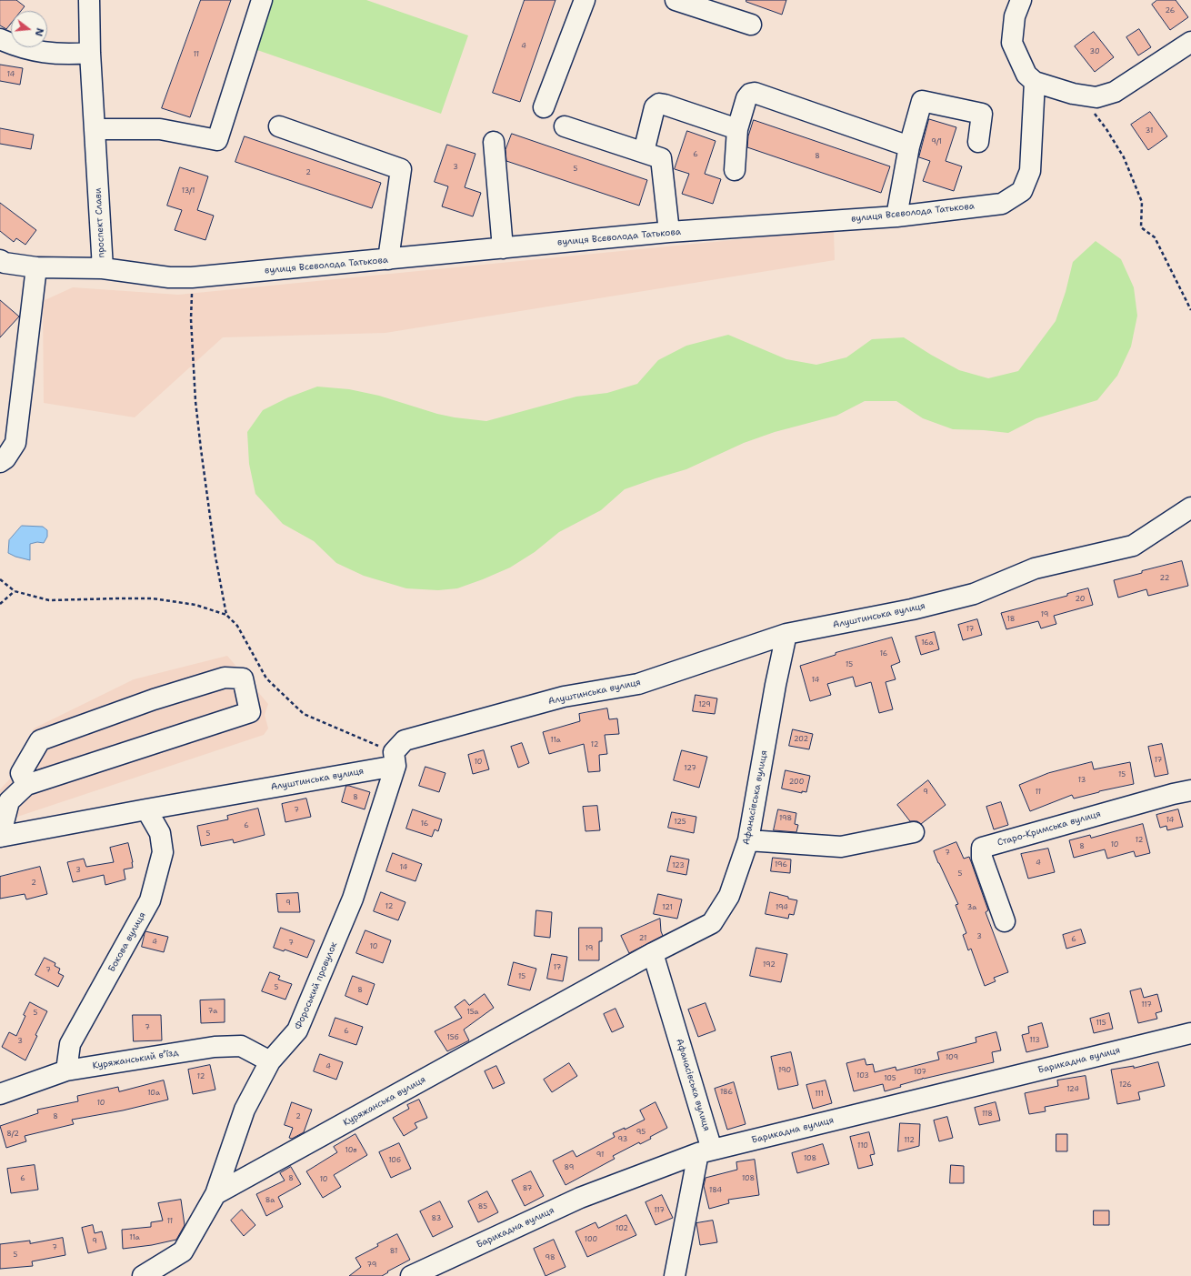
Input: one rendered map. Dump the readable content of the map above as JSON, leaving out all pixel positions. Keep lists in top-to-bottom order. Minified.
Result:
{"streets":{"street":["вулиця Всеволода Татькова","проспект Слави","Алуштинська вулиця","Афанасівська вулиця","Старо-Кримська вулиця","Бокова вулиця","Фороський провулок","Куряжанський в’їзд","Барикадна вулиця","Куряжанська вулиця"]},"crossings":[["вулиця Всеволода Татькова","проспект Слави"],["Алуштинська вулиця","Афанасівська вулиця"],["Алуштинська вулиця","Бокова вулиця"],["Алуштинська вулиця","Фороський провулок"],["Афанасівська вулиця","Барикадна вулиця"],["Афанасівська вулиця","Куряжанська вулиця"],["Бокова вулиця","Куряжанський в’їзд"],["Фороський провулок","Куряжанський в’їзд"],["Фороський провулок","Куряжанська вулиця"]],"house_numbers":["26","4","30","11","14","31","9/1","6","8","3","5","2","13/1","22","20","19","18","17","16а","16","15","14","129","202","11а","12","17","10","127","15","13","200","9","11","8","7","198","14","125","16","6","5","12","10","8","7","4","196","123","14","3","5","2","9","12","121","194","3а","3","21","6","4","7","10","19","192","17","7","15","5","8","117","7а","15а","5","115","7","6","15б","113","3","109","4","190","107","103","12","105","126","124","186","10а","111","10","118","8","2","95","8/2","93","112","110","10в","91","108","10б","89","6","8","108","10","87","184","8а","85","117","83","11","102","11а","100","9","7","81","5","98","79"],"north":"right"}
